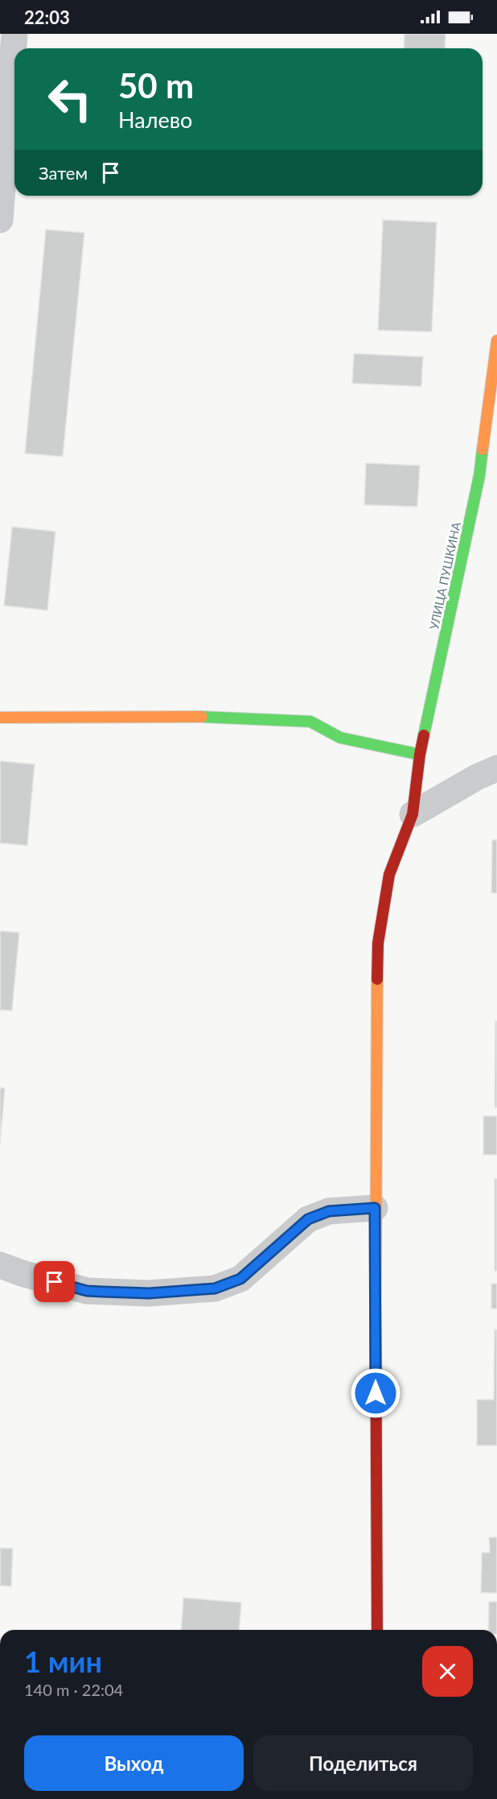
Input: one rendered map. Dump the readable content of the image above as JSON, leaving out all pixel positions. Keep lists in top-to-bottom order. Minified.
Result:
{"streets":{"street":["УЛИЦА ПУШКИНА"]},"page":{"status":"22:03","turn":["50 m","Налево"],"then":"Затем","heading":["1 мин","140 m · 22:04"],"buttons":["Выход","Поделиться"]}}
